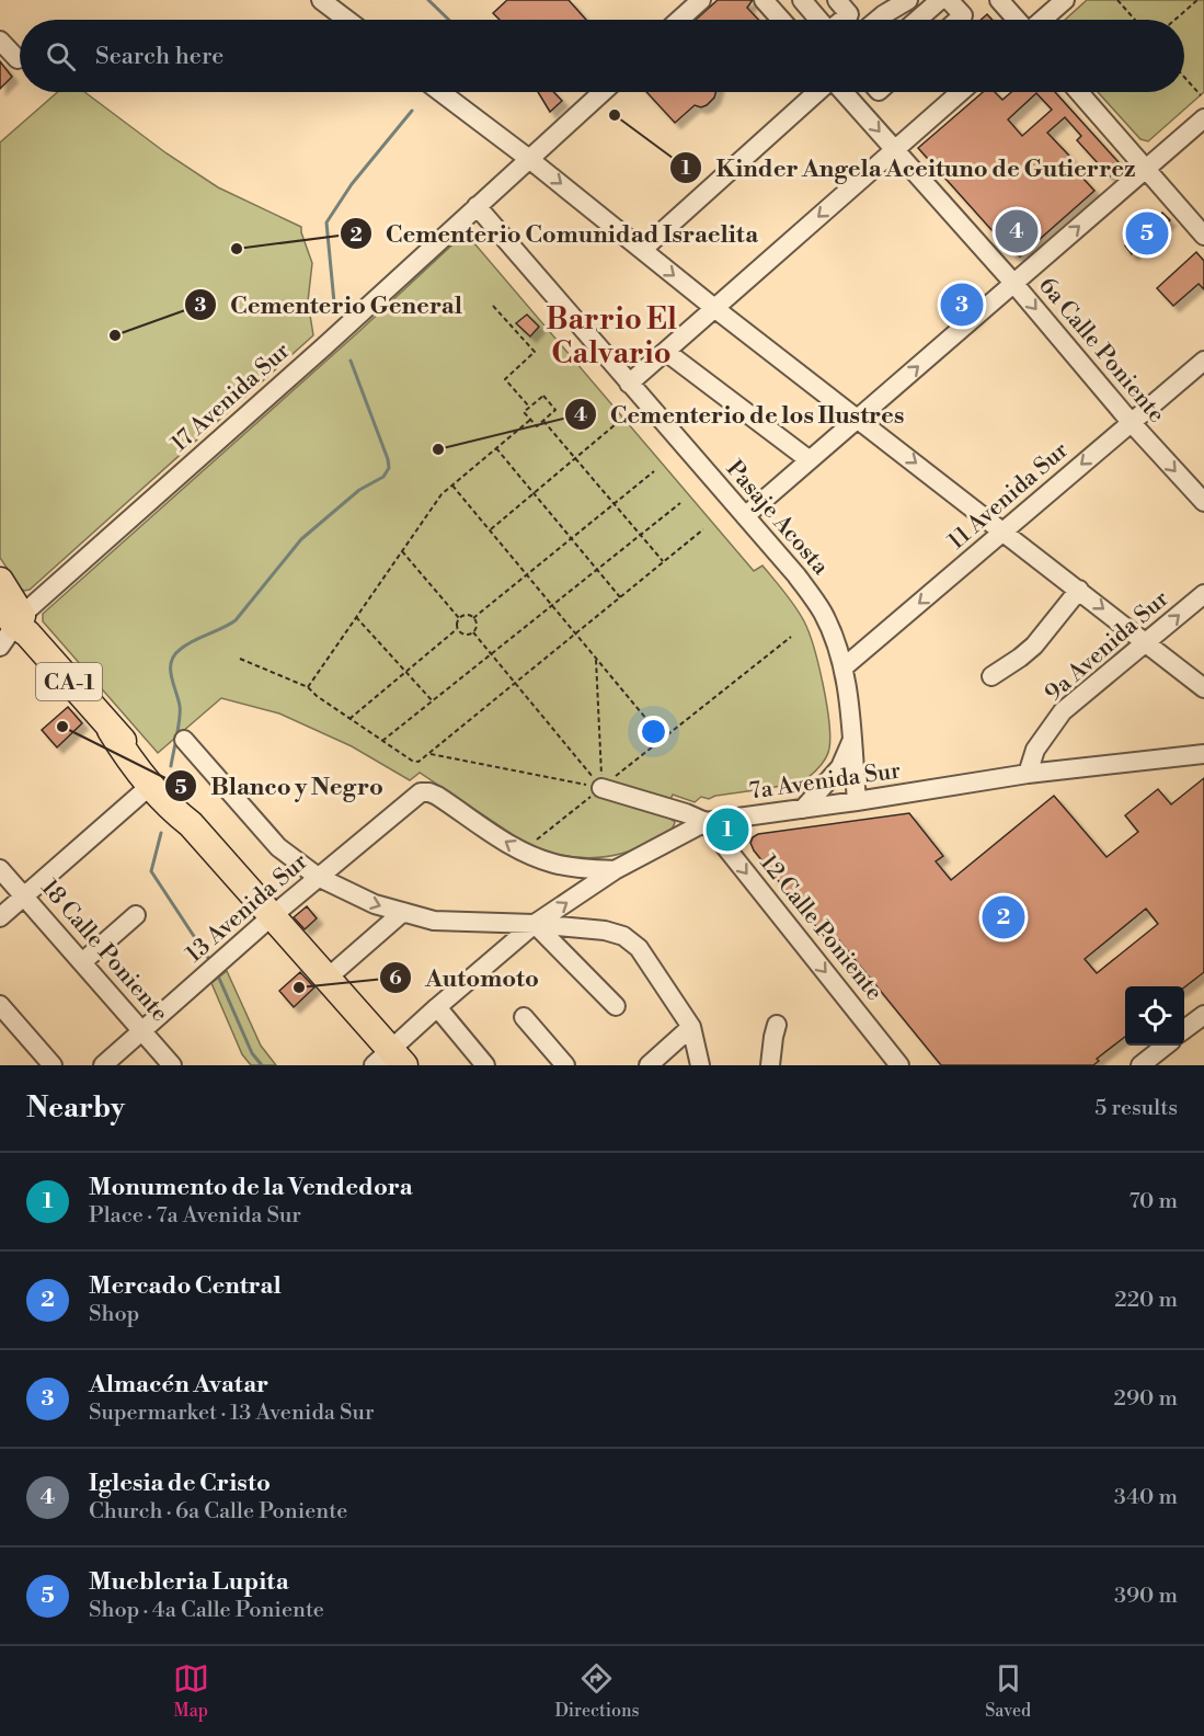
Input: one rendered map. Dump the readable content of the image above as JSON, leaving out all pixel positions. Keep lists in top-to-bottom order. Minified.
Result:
{"streets":{"highway":["CA-1"],"street":["6a Calle Poniente","17 Avenida Sur","11 Avenida Sur","Pasaje Acosta","9a Avenida Sur","7a Avenida Sur","13 Avenida Sur","12 Calle Poniente","18 Calle Poniente"]},"crossings":[["6a Calle Poniente","11 Avenida Sur"],["17 Avenida Sur","Pasaje Acosta"],["17 Avenida Sur","CA-1"],["11 Avenida Sur","Pasaje Acosta"],["Pasaje Acosta","7a Avenida Sur"],["9a Avenida Sur","7a Avenida Sur"],["CA-1","7a Avenida Sur"],["CA-1","13 Avenida Sur"],["7a Avenida Sur","13 Avenida Sur"],["7a Avenida Sur","12 Calle Poniente"],["13 Avenida Sur","18 Calle Poniente"]],"one_way":["6a Calle Poniente","12 Calle Poniente"],"districts":["Barrio El Calvario"],"places":["Kinder Angela Aceituno de Gutierrez","Cementerio Comunidad Israelita","Cementerio General","Cementerio de los Ilustres","Blanco y Negro","Automoto"],"page":{"search":"Search here","pins":["4","5","3","1","2"],"heading":["Nearby","5 results"],"list":[{"mark":"1","name":"Monumento de la Vendedora","note":"Place · 7a Avenida Sur","value":"70 m"},{"mark":"2","name":"Mercado Central","note":"Shop","value":"220 m"},{"mark":"3","name":"Almacén Avatar","note":"Supermarket · 13 Avenida Sur","value":"290 m"},{"mark":"4","name":"Iglesia de Cristo","note":"Church · 6a Calle Poniente","value":"340 m"},{"mark":"5","name":"Muebleria Lupita","note":"Shop · 4a Calle Poniente","value":"390 m"}],"nav":["Map","Directions","Saved"]}}
